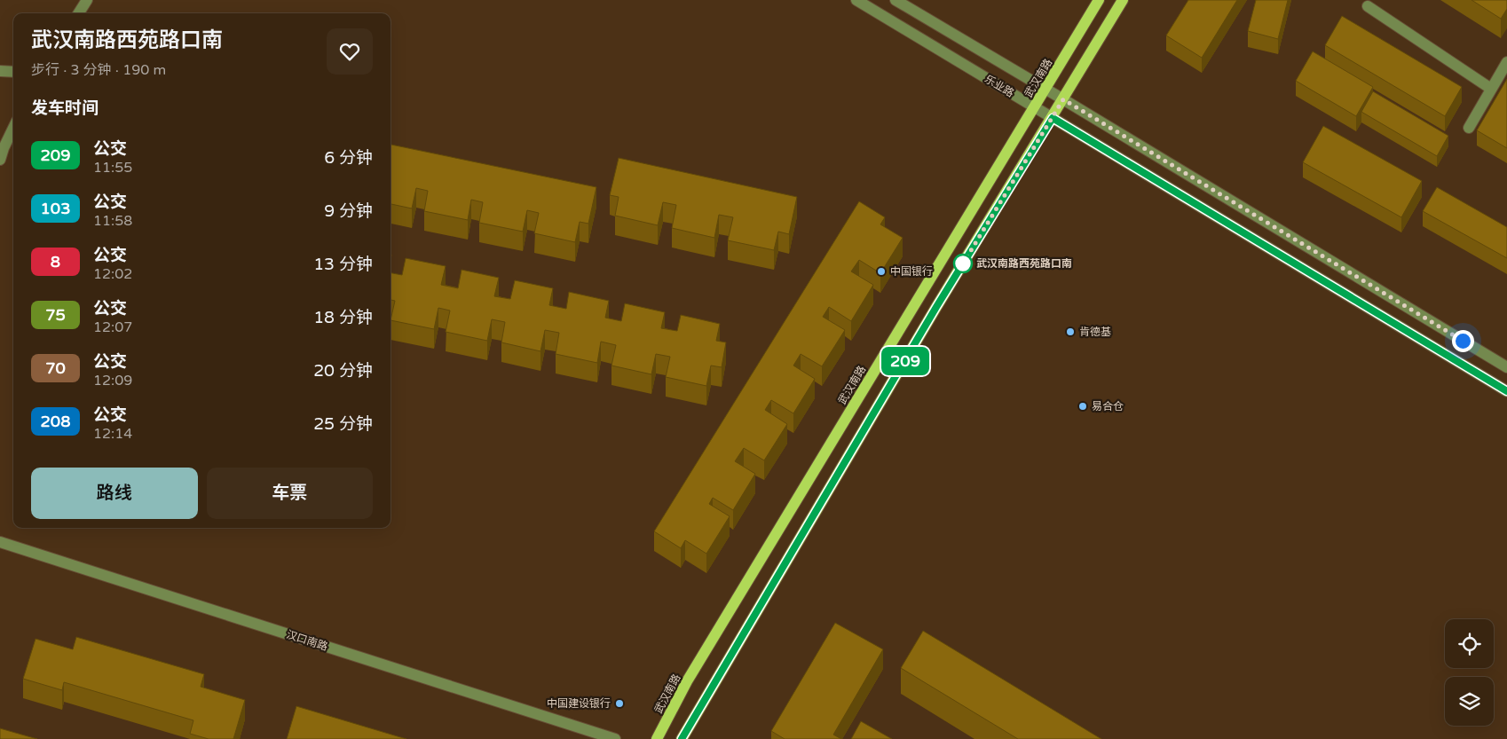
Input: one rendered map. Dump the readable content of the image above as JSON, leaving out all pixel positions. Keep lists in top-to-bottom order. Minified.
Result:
{"streets":{"main road":["武汉南路"],"street":["乐业路","汉口南路"]},"crossings":[["武汉南路","乐业路"]],"places":["武汉南路西苑路口南","中国银行","肯德基","易合仓","中国建设银行"],"lines":["bus line 209"],"page":{"on_map":"209","heading":[["武汉南路西苑路口南","步行 · 3 分钟 · 190 m"],"发车时间"],"list":[{"mark":"209","name":"公交","note":"11:55","value":"6 分钟"},{"mark":"103","name":"公交","note":"11:58","value":"9 分钟"},{"mark":"8","name":"公交","note":"12:02","value":"13 分钟"},{"mark":"75","name":"公交","note":"12:07","value":"18 分钟"},{"mark":"70","name":"公交","note":"12:09","value":"20 分钟"},{"mark":"208","name":"公交","note":"12:14","value":"25 分钟"}],"buttons":["路线","车票"]}}
